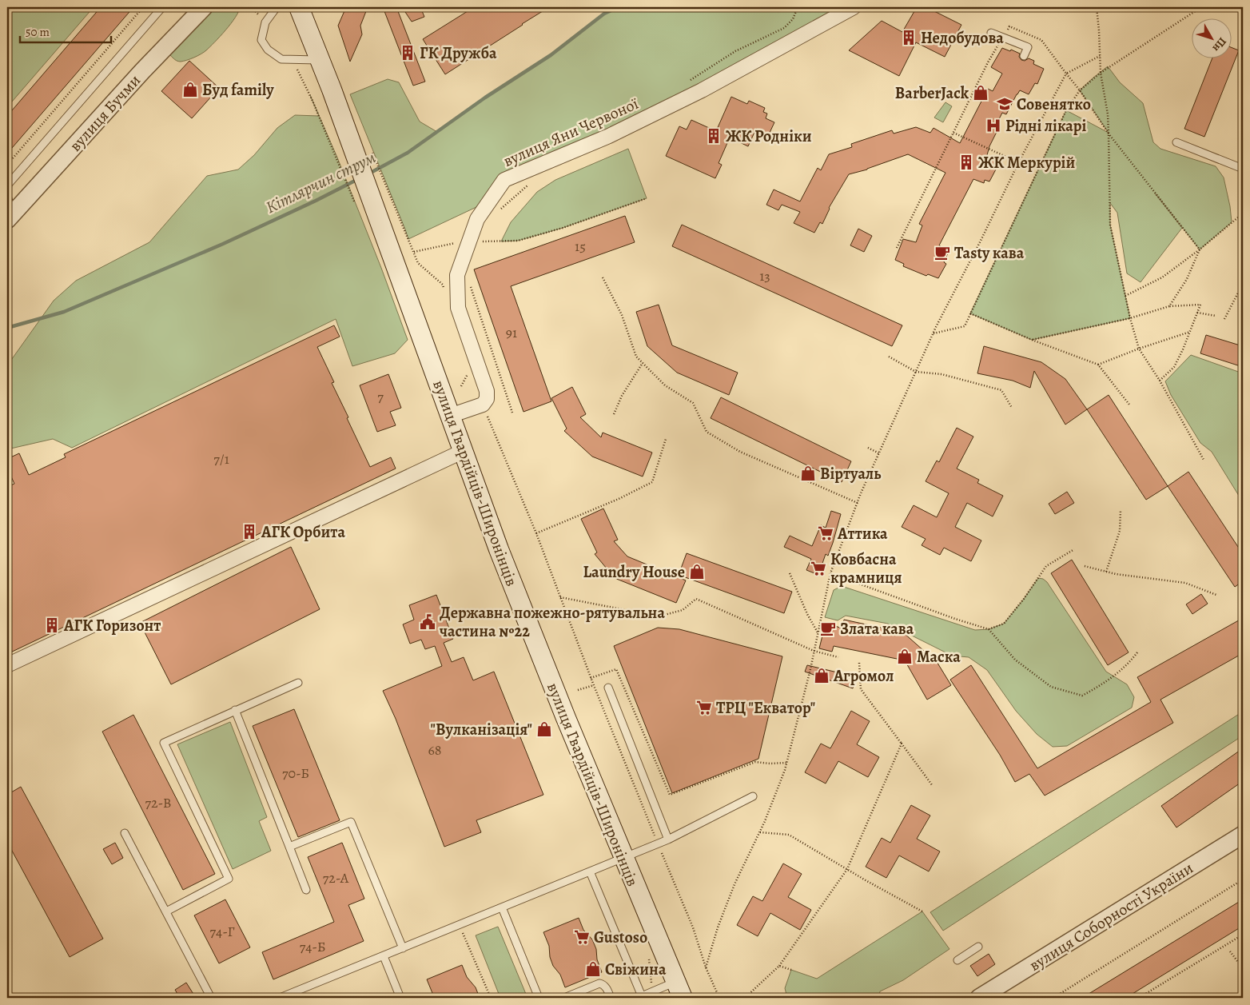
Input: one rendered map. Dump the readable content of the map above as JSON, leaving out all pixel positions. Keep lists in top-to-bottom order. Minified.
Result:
{"streets":{"main road":["вулиця Гвардійців-Широнінців"],"street":["вулиця Бучми","вулиця Яни Червоної","вулиця Соборності України"]},"water":["Кітлярчин струм"],"places":{"building":["Недобудова","ГК Дружба","ЖК Родніки","ЖК Меркурій","АГК Орбита","АГК Горизонт"],"shop":["Буд family","BarberJack","Віртуаль","Laundry House","Маска","Агромол","\"Вулканізація\"","Свіжина"],"school or university":["Совенятко"],"hospital":["Рідні лікарі"],"cafe":["Tasty кава","Злата кава"],"supermarket":["Аттика","Ковбасна крамниця","ТРЦ \"Екватор\"","Gustoso"],"public building":["Державна пожежно-рятувальна частина №22"]},"house_numbers":["15","13","91","7","7/1","68","70-Б","72-В","72-А","74-Г","74-Б"],"scale_bar":"50 m","north":"bottom right"}
